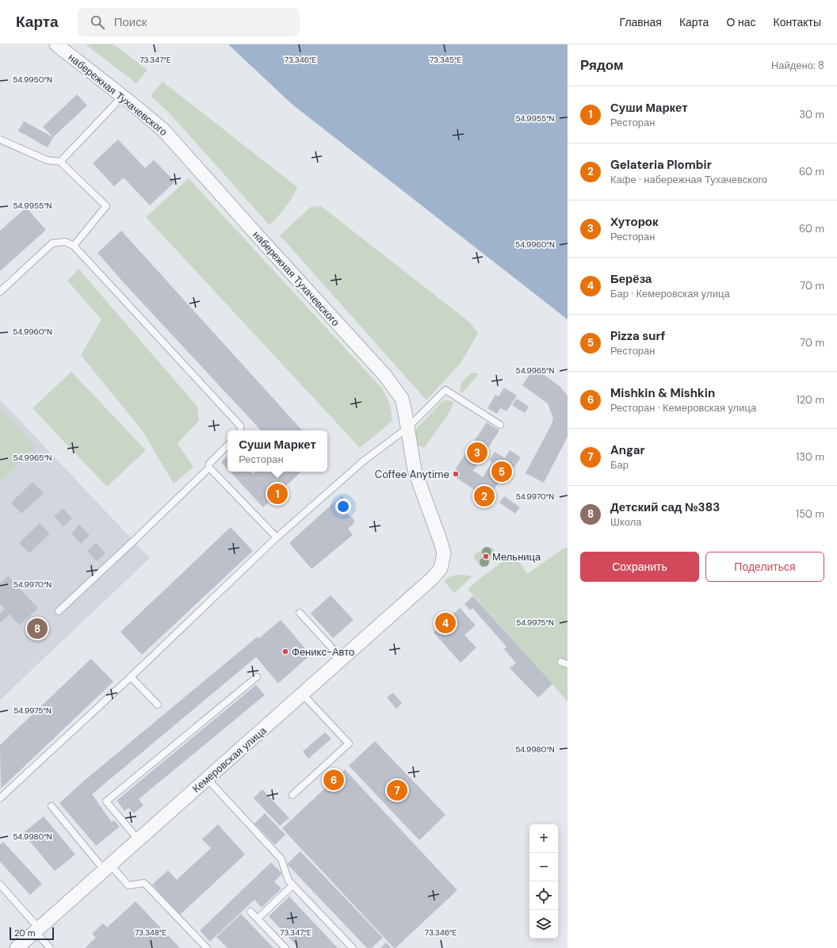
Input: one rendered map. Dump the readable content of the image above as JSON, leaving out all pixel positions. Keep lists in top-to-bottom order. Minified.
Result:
{"streets":{"street":["набережная Тухачевского","Кемеровская улица"]},"crossings":[["набережная Тухачевского","Кемеровская улица"]],"places":["Coffee Anytime","Мельница","Феникс-Авто"],"scale_bar":"20 m","page":{"header":"Карта","search":"Поиск","nav":["Главная","Карта","О нас","Контакты"],"heading":["Рядом","Найдено: 8"],"list":[{"mark":"1","name":"Суши Маркет","note":"Ресторан","value":"30 m"},{"mark":"2","name":"Gelateria Plombir","note":"Кафе · набережная Тухачевского","value":"60 m"},{"mark":"3","name":"Хуторок","note":"Ресторан","value":"60 m"},{"mark":"4","name":"Берёза","note":"Бар · Кемеровская улица","value":"70 m"},{"mark":"5","name":"Pizza surf","note":"Ресторан","value":"70 m"},{"mark":"6","name":"Mishkin & Mishkin","note":"Ресторан · Кемеровская улица","value":"120 m"},{"mark":"7","name":"Angar","note":"Бар","value":"130 m"},{"mark":"8","name":"Детский сад №383","note":"Школа","value":"150 m"}],"popup":["Суши Маркет","Ресторан"],"pins":["3","5","1","2","4","8","6","7"],"buttons":["Сохранить","Поделиться"],"map_buttons":["+","−"],"scale":"20 m"},"coordinates":["73.347°E","73.346°E","73.345°E","54.9950°N","54.9955°N","54.9960°N","54.9965°N","54.9970°N","54.9975°N","54.9980°N","73.348°E"]}
